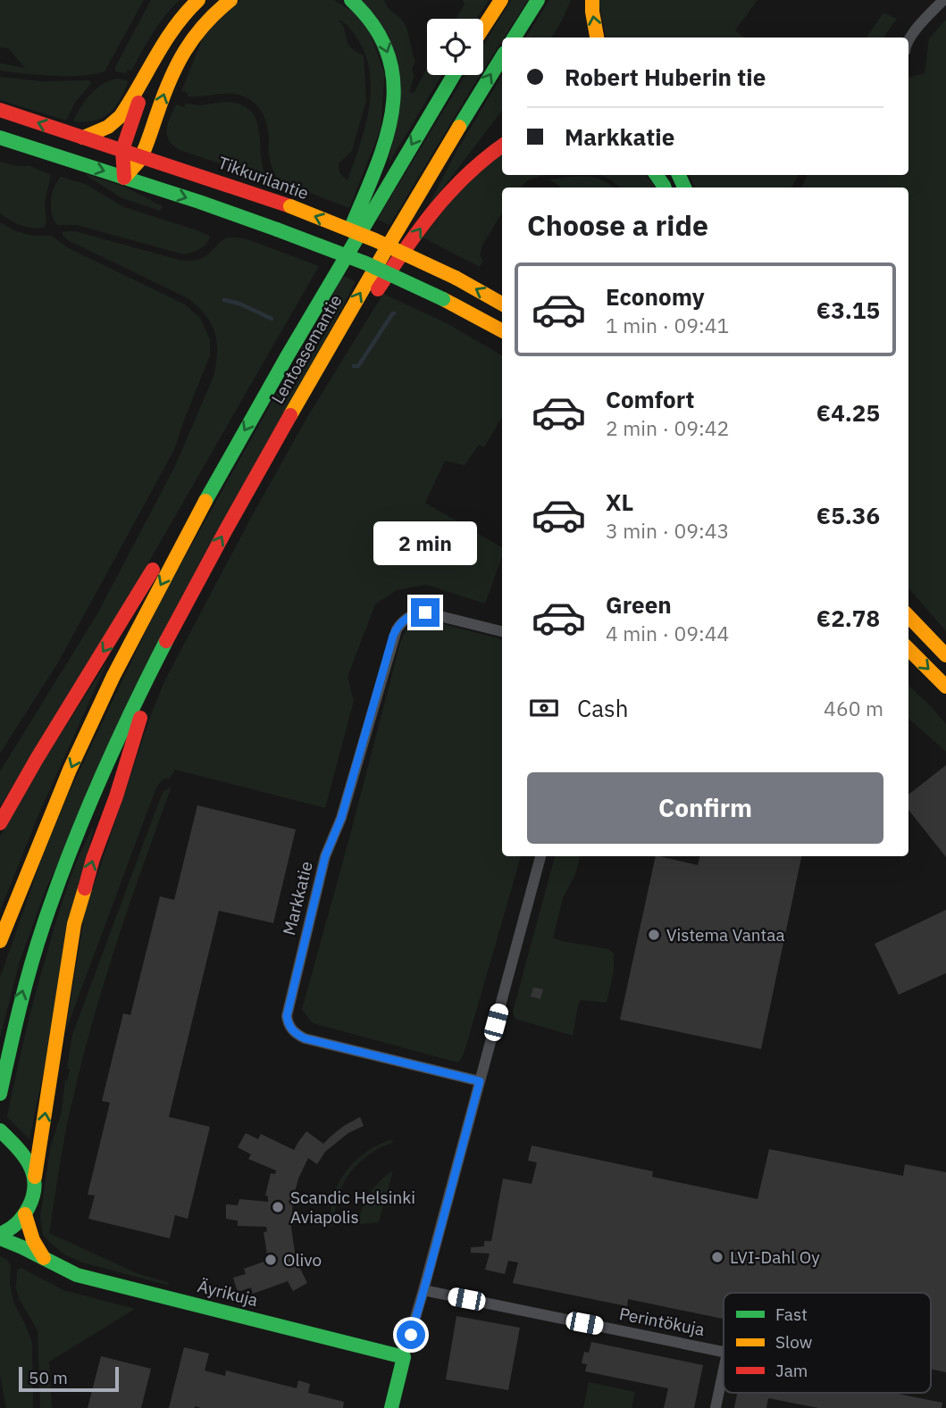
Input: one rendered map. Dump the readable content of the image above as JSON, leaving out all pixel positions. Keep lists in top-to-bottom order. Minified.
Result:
{"streets":{"main road":["Tikkurilantie","Lentoasemantie","Äyrikuja"],"street":["Markkatie","Perintökuja"]},"places":["Vistema Vantaa","Scandic Helsinki Aviapolis","LVI-Dahl Oy","Olivo"],"legend":["Fast","Slow","Jam"],"scale_bar":"50 m","page":{"banner":["Robert Huberin tie","Markkatie"],"heading":"Choose a ride","list":[{"name":"Economy","note":"1 min · 09:41","value":"€3.15"},{"name":"Comfort","note":"2 min · 09:42","value":"€4.25"},{"name":"XL","note":"3 min · 09:43","value":"€5.36"},{"name":"Green","note":"4 min · 09:44","value":"€2.78"}],"bubble":"2 min","pay":["Cash","460 m"],"buttons":"Confirm","scale":"50 m"}}
